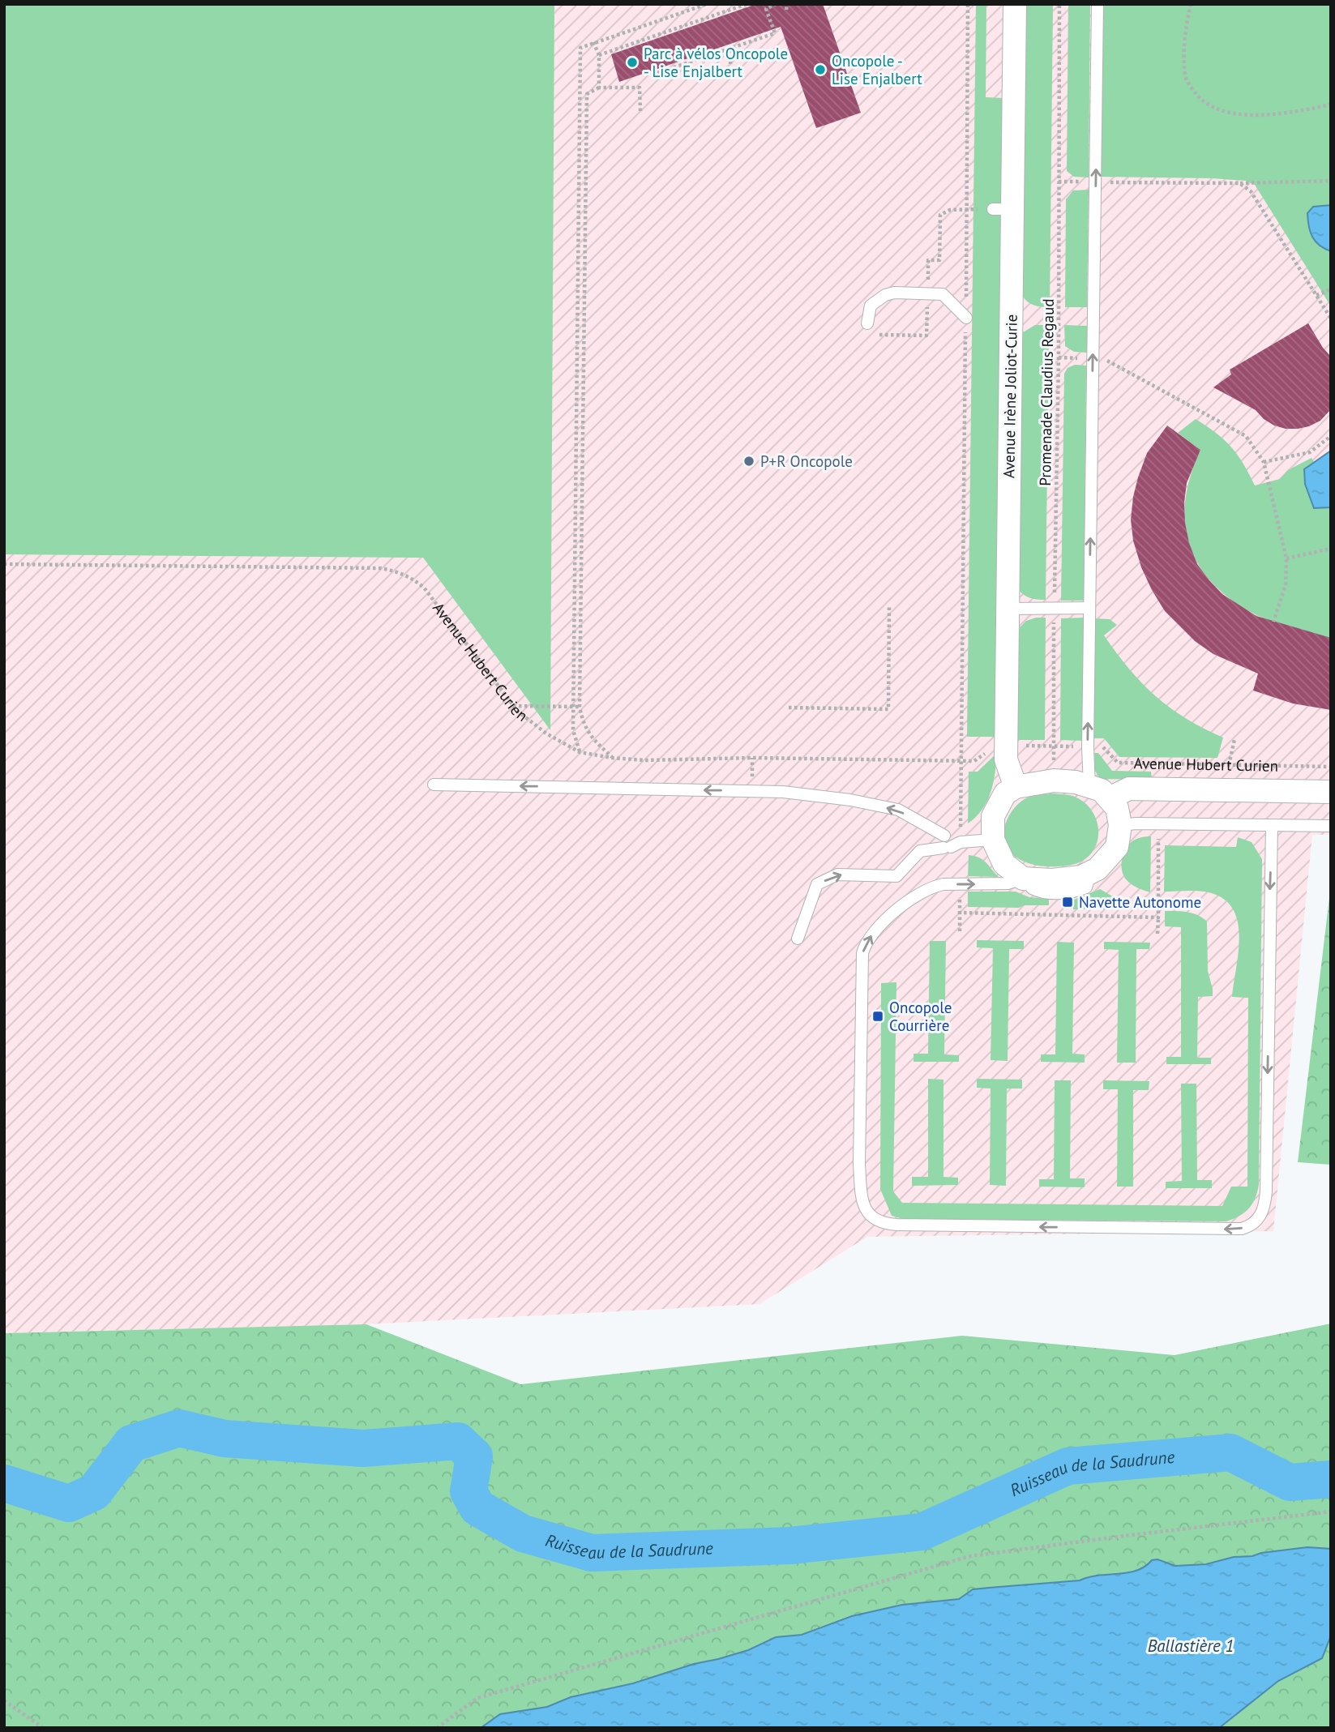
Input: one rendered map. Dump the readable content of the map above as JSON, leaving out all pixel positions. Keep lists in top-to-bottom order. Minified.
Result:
{"streets":{"street":["Avenue Irène Joliot-Curie","Avenue Hubert Curien"],"path":["Promenade Claudius Regaud"]},"crossings":[["Promenade Claudius Regaud","Avenue Irène Joliot-Curie"],["Promenade Claudius Regaud","Avenue Hubert Curien"],["Avenue Irène Joliot-Curie","Avenue Hubert Curien"]],"water":["Ruisseau de la Saudrune","Ballastière 1"],"places":{"other":["Parc à vélos Oncopole - Lise Enjalbert","Oncopole - Lise Enjalbert","P+R Oncopole"],"transit":["Navette Autonome","Oncopole Courrière"]}}
